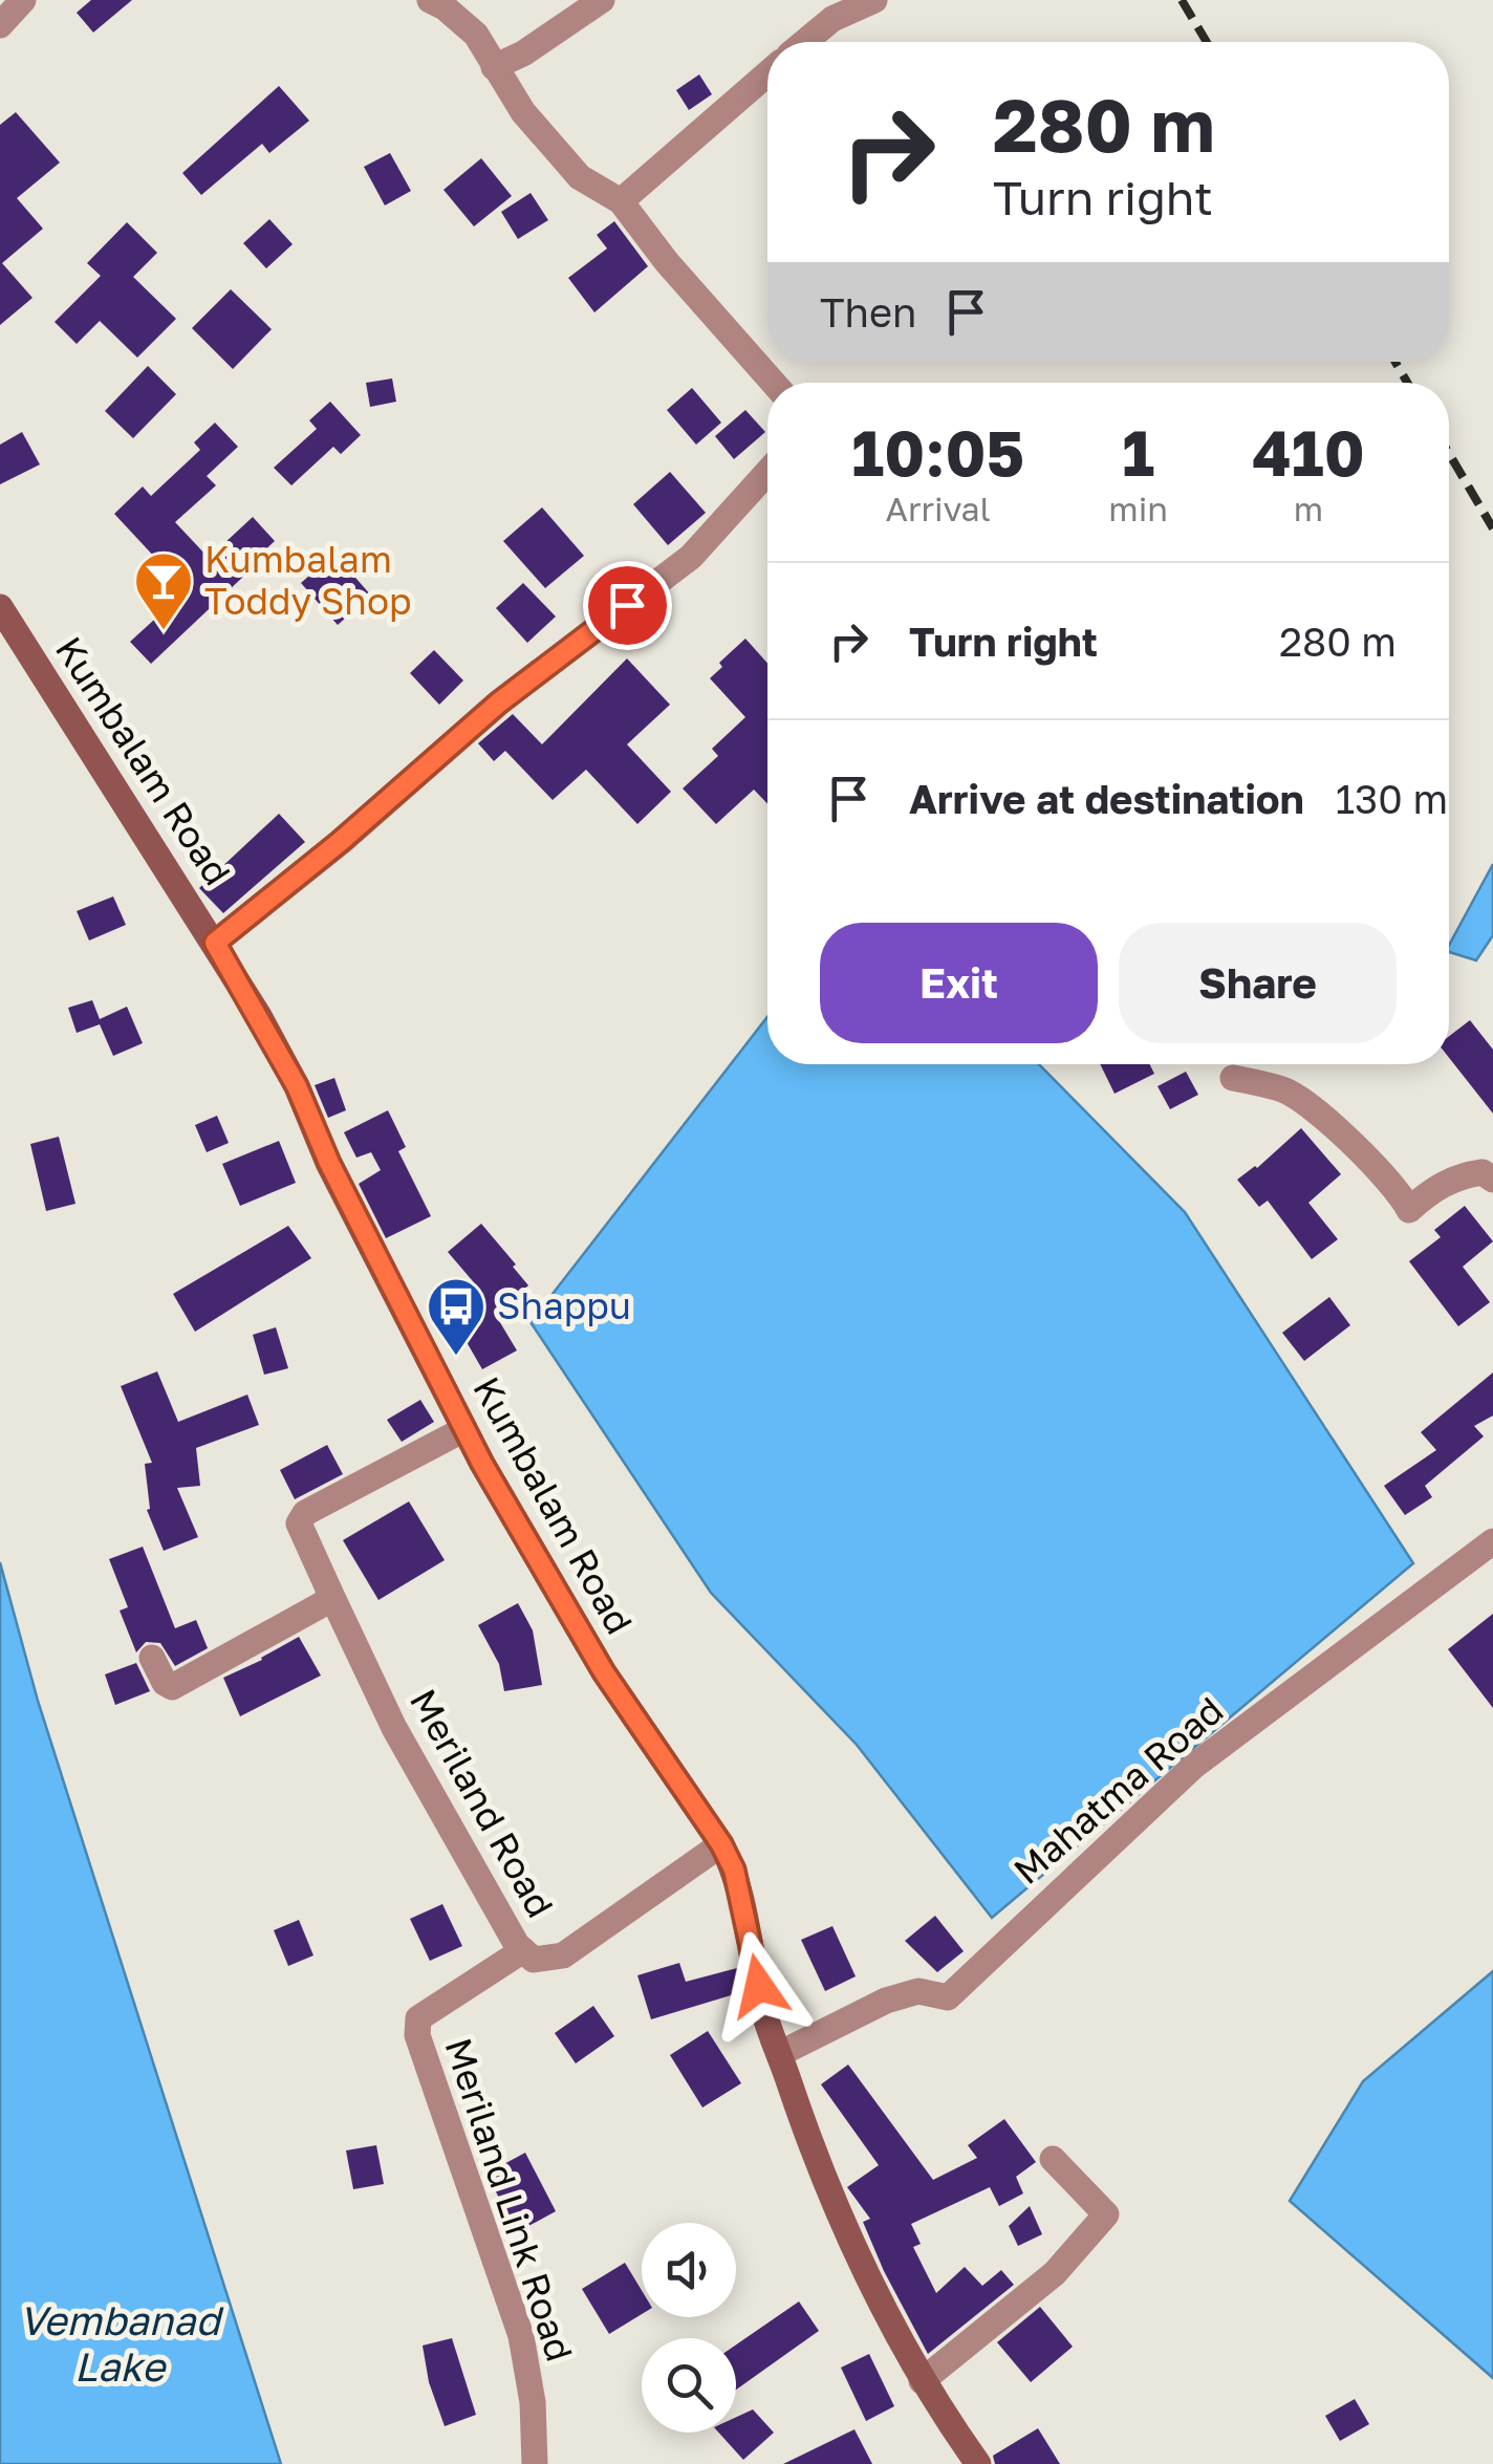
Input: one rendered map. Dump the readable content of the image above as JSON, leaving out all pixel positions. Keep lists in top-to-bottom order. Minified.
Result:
{"streets":{"main road":["Kumbalam Road"],"street":["Mahatma Road","Meriland Road","Meriland Link Road"]},"crossings":[["Kumbalam Road","Mahatma Road"],["Kumbalam Road","Meriland Road"],["Meriland Road","Meriland Link Road"]],"water":["Vembanad Lake"],"places":{"bar":["Kumbalam Toddy Shop"],"bus stop":["Shappu"]},"page":{"turn":["280 m","Turn right"],"then":"Then","eta":["10:05","Arrival","1","min","410","m"],"list":[{"name":"Turn right","value":"280 m"},{"name":"Arrive at destination","value":"130 m"}],"buttons":["Exit","Share"]}}
